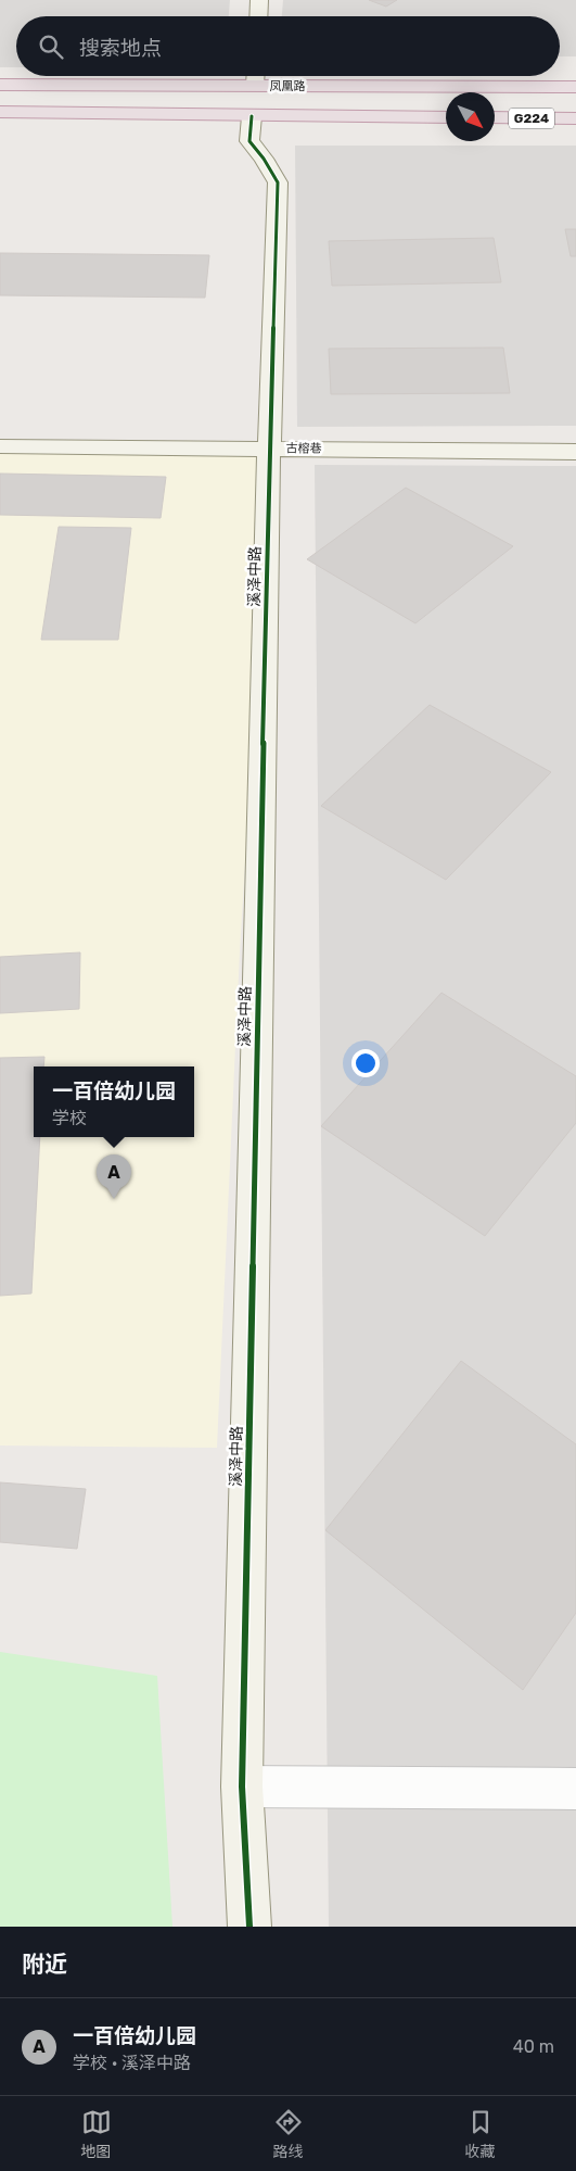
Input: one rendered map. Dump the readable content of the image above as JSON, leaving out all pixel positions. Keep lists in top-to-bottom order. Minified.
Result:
{"streets":{"highway":["凤凰路","G224"],"street":["古榕巷","溪泽中路"]},"crossings":[["古榕巷","溪泽中路"]],"north":"bottom right","page":{"search":"搜索地点","popup":["一百倍幼儿园","学校"],"pins":"A","heading":"附近","list":[{"mark":"A","name":"一百倍幼儿园","note":"学校 · 溪泽中路","value":"40 m"}],"nav":["地图","路线","收藏"]}}
